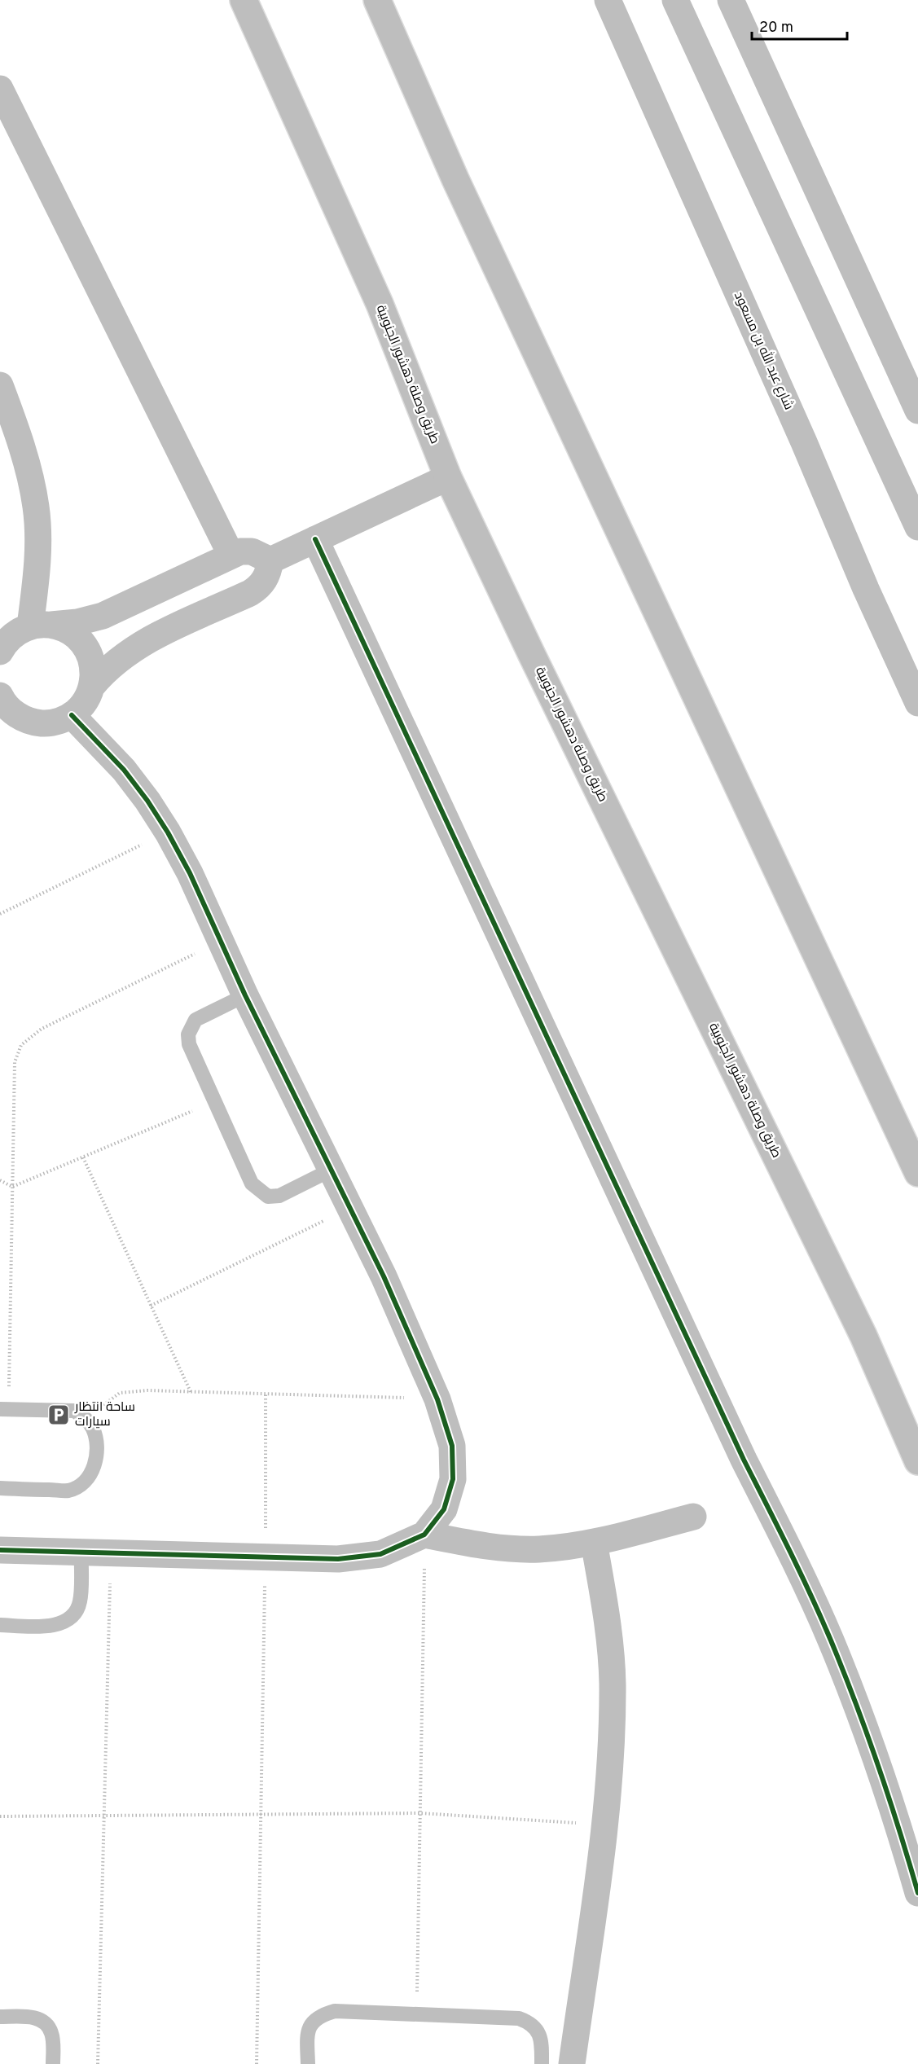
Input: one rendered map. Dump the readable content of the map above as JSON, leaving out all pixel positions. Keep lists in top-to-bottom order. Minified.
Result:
{"streets":{"main road":["شارع عبد الله بن مسعود","طريق وصلة دهشور الجنوبية"]},"places":{"parking":["ساحة انتظار سيارات"]},"scale_bar":"20 m"}
